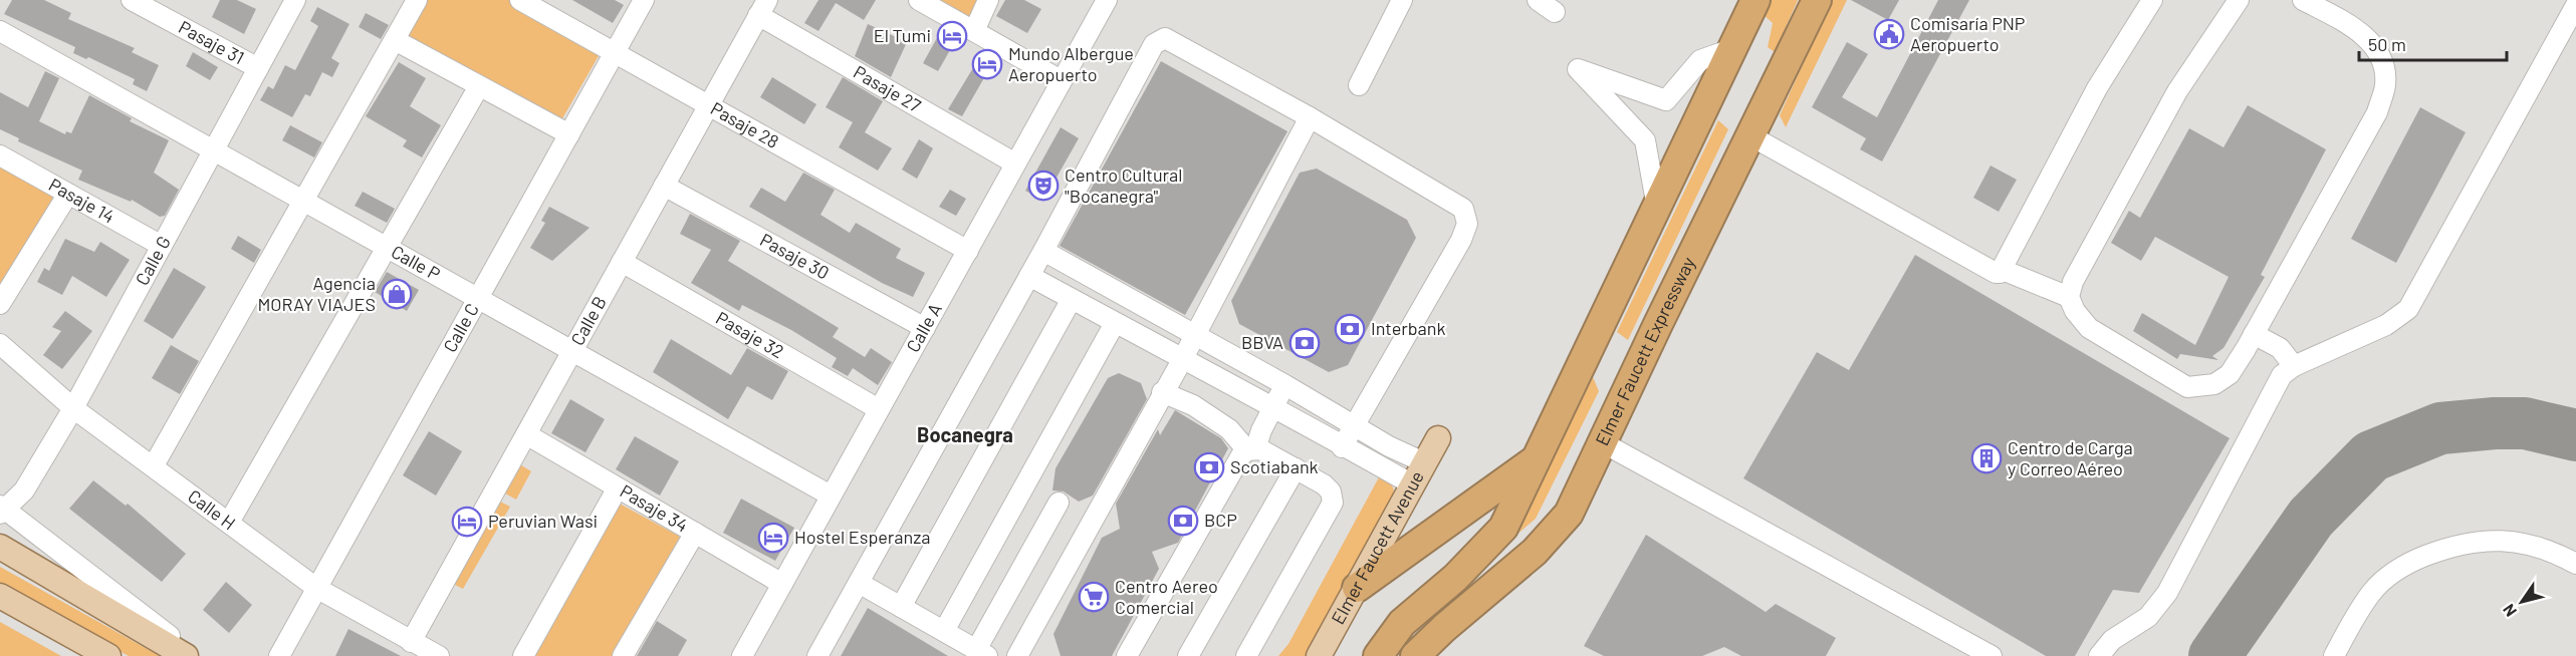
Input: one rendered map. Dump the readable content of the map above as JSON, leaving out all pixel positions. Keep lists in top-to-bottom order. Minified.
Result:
{"streets":{"highway":["Elmer Faucett Expressway"],"main road":["Elmer Faucett Avenue"],"street":["Pasaje 31","Pasaje 27","Pasaje 28","Pasaje 14","Pasaje 30","Calle G","Calle P","Calle B","Calle C","Calle A","Pasaje 32","Calle H","Pasaje 34"]},"crossings":[["Pasaje 31","Calle G"],["Pasaje 27","Calle B"],["Pasaje 27","Calle A"],["Pasaje 28","Calle B"],["Pasaje 28","Calle C"],["Pasaje 28","Calle A"],["Pasaje 14","Calle G"],["Pasaje 30","Calle B"],["Pasaje 30","Calle A"],["Calle G","Calle P"],["Calle G","Calle H"],["Calle P","Calle B"],["Calle P","Calle C"],["Calle P","Calle A"],["Calle B","Pasaje 32"],["Calle B","Calle H"],["Calle B","Pasaje 34"],["Calle C","Calle H"],["Calle A","Pasaje 32"],["Calle A","Pasaje 34"]],"districts":["Bocanegra"],"places":{"public building":["Comisaría PNP Aeropuerto"],"hotel":["El Tumi","Mundo Albergue Aeropuerto","Peruvian Wasi","Hostel Esperanza"],"theatre":["Centro Cultural \"Bocanegra\""],"shop":["Agencia MORAY VIAJES"],"bank":["Interbank","BBVA","Scotiabank","BCP"],"building":["Centro de Carga y Correo Aéreo"],"supermarket":["Centro Aereo Comercial"]},"scale_bar":"50 m","north":"bottom left"}
